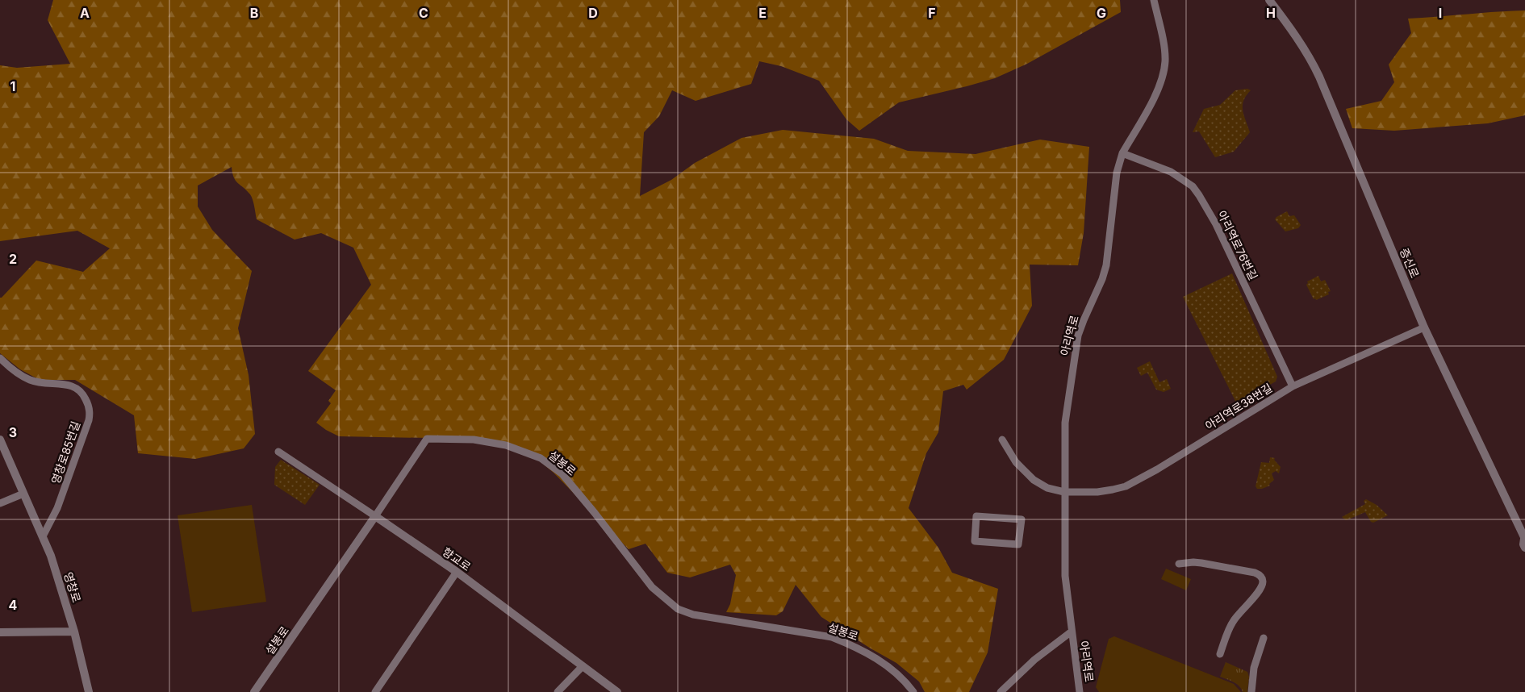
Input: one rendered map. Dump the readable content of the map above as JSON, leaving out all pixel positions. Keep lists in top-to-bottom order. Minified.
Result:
{"streets":{"street":["아리역로76번길","증신로","아리역로","아리역로38번길","영창로85번길","설봉로","향교로","영창로"]},"crossings":[["아리역로76번길","아리역로"],["아리역로76번길","아리역로38번길"],["증신로","아리역로38번길"],["아리역로","아리역로38번길"],["영창로85번길","영창로"],["설봉로","향교로"]],"grid":{"columns":["A","B","C","D","E","F","G","H","I"],"rows":["1","2","3","4"]}}
